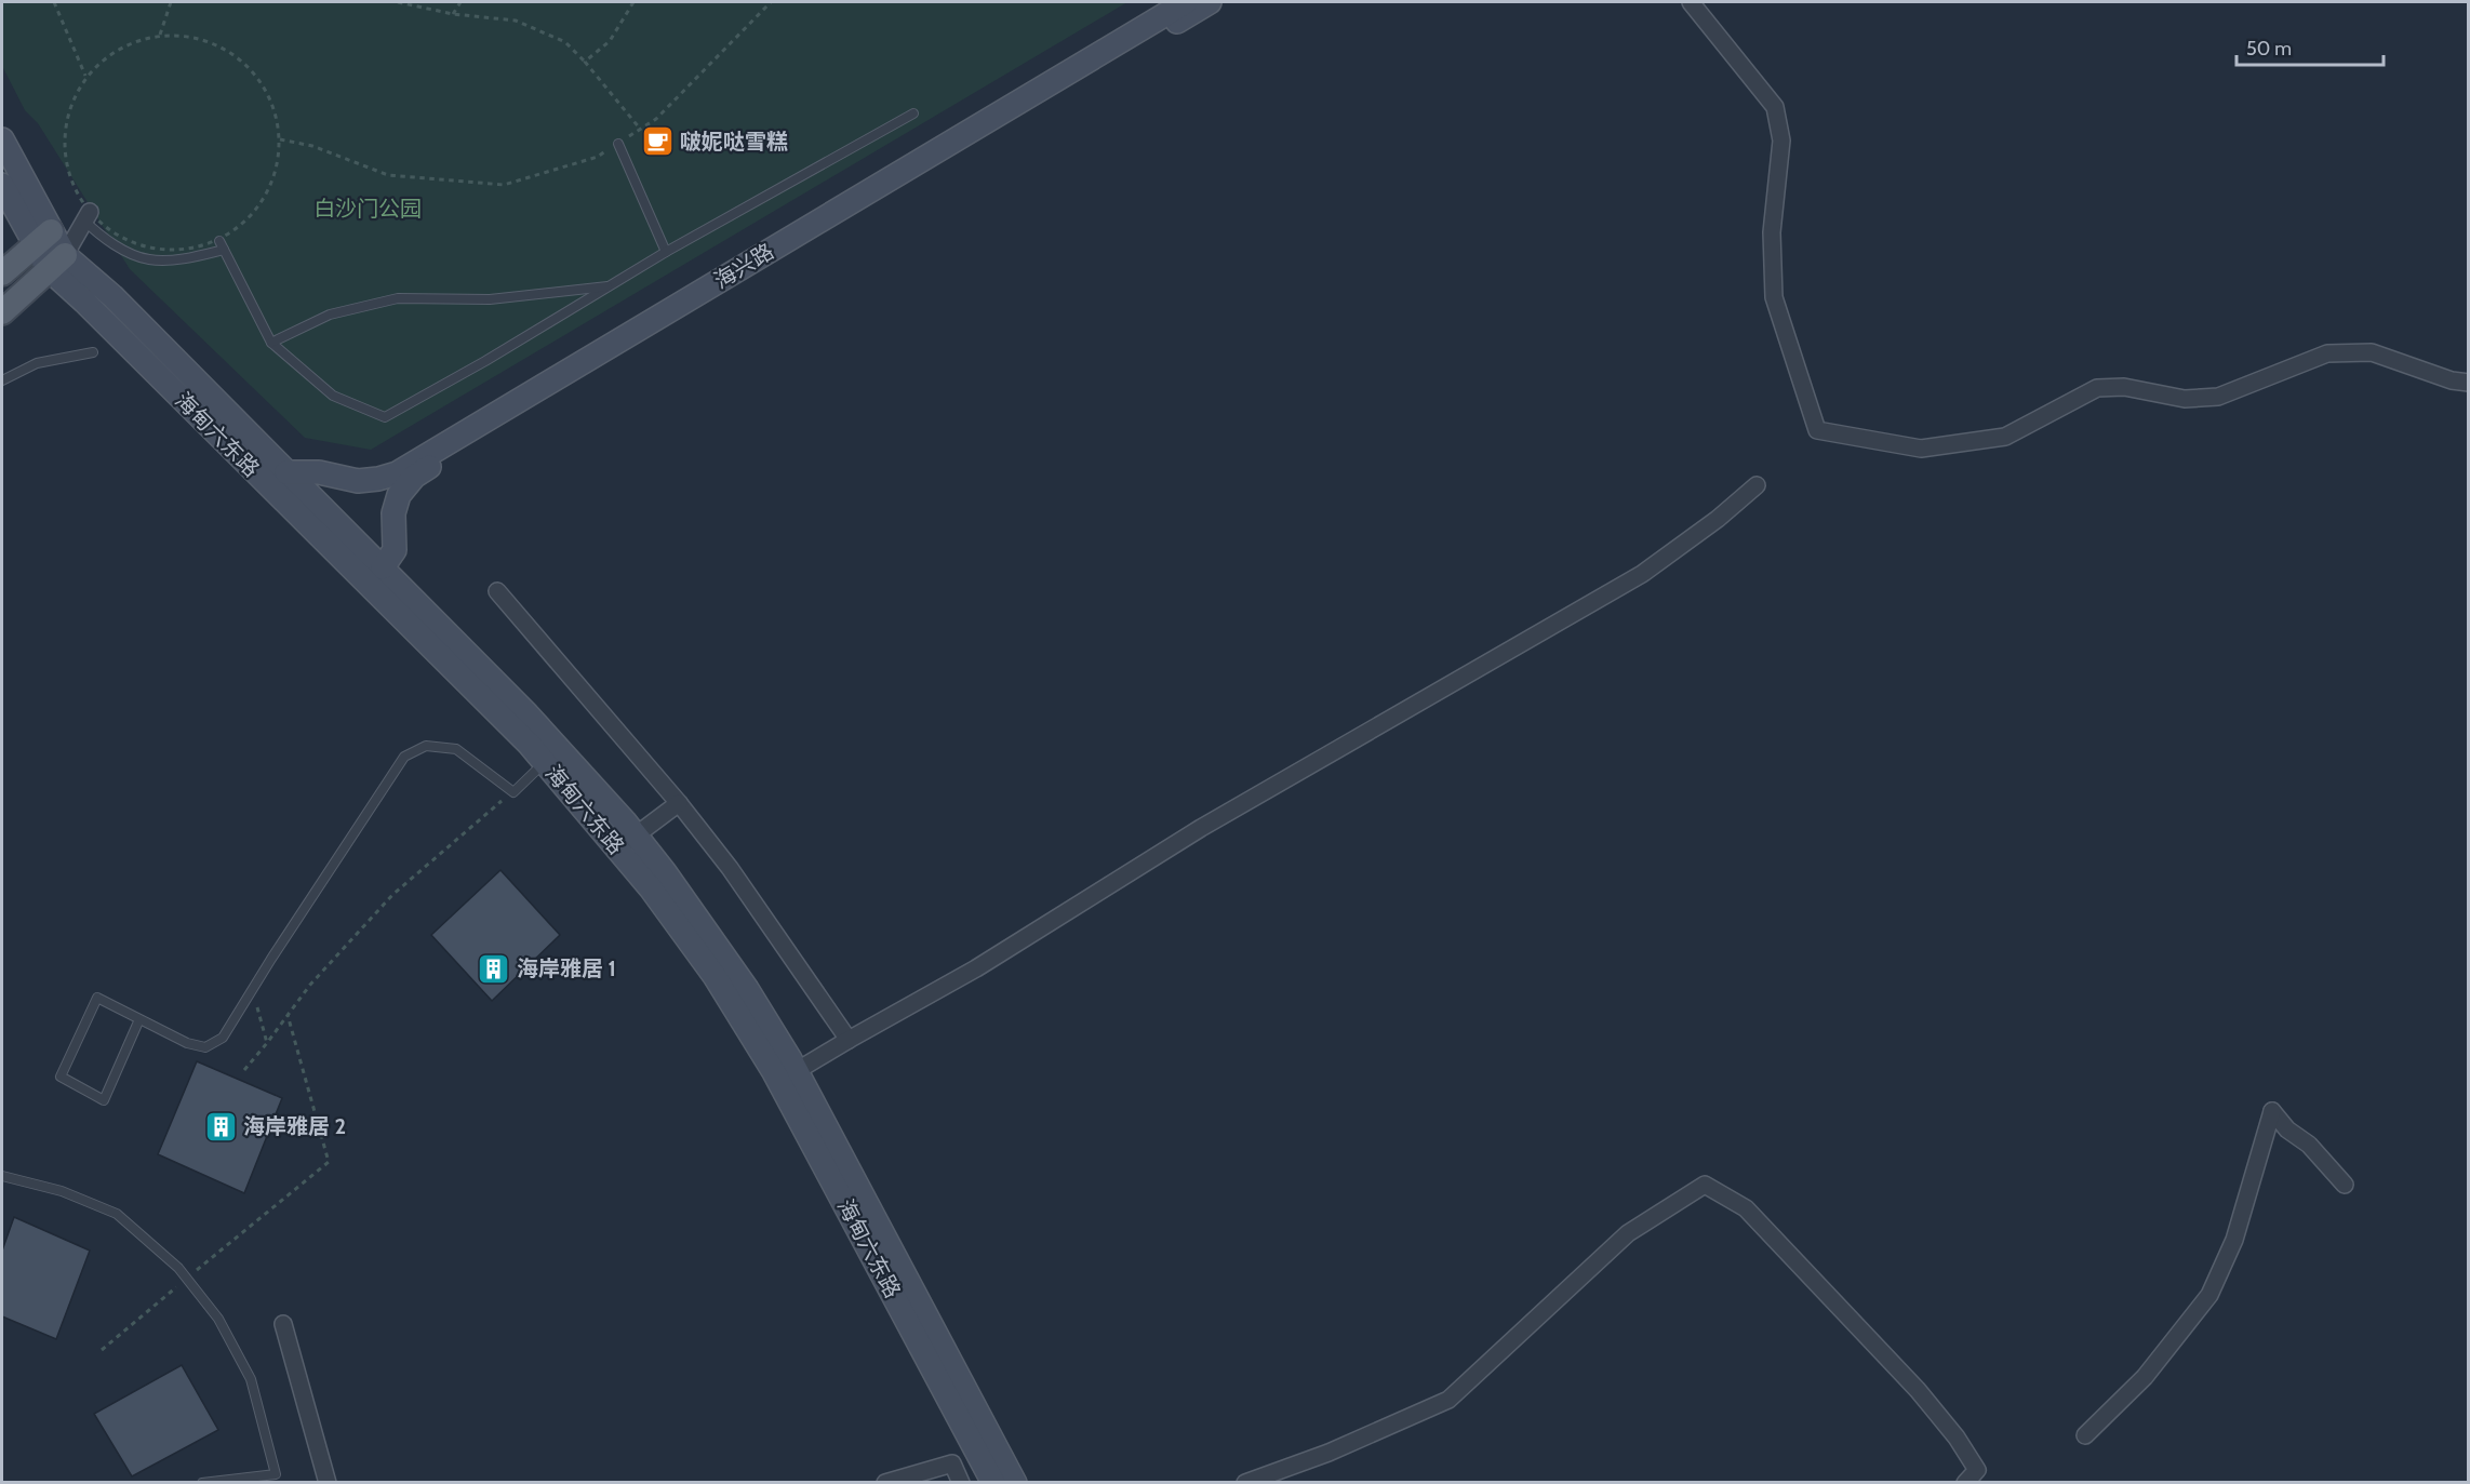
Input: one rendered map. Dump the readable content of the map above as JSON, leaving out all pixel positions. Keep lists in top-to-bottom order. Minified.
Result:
{"streets":{"main road":["海兴路","海甸六东路"]},"crossings":[["海兴路","海甸六东路"]],"parks":["白沙门公园"],"places":{"cafe":["啵妮哒雪糕"],"building":["海岸雅居 1","海岸雅居 2"]},"scale_bar":"50 m"}
